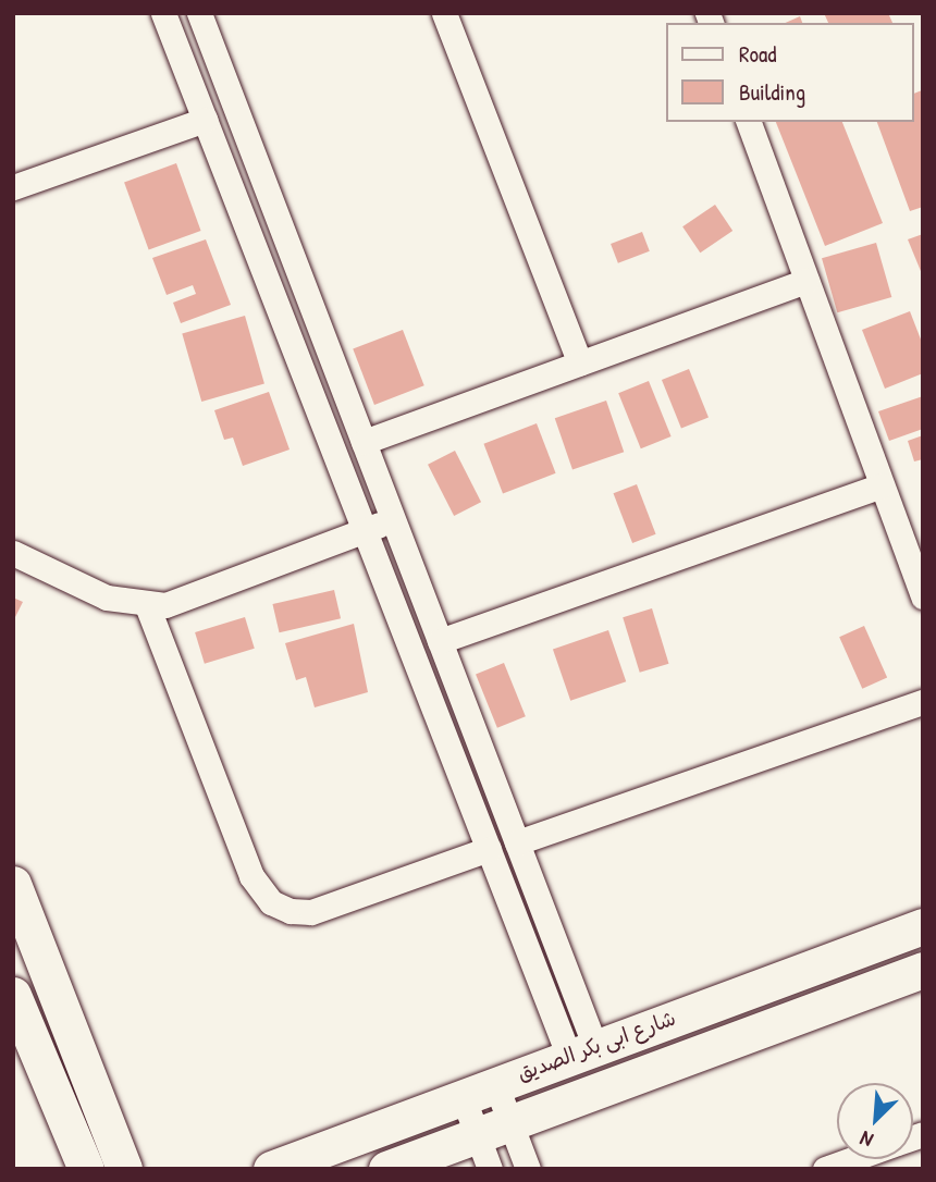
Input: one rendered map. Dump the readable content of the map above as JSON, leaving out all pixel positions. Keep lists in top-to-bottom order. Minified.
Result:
{"streets":{"main road":["شارع ابى بكر الصديق"]},"legend":["Road","Building"],"north":"bottom left"}
